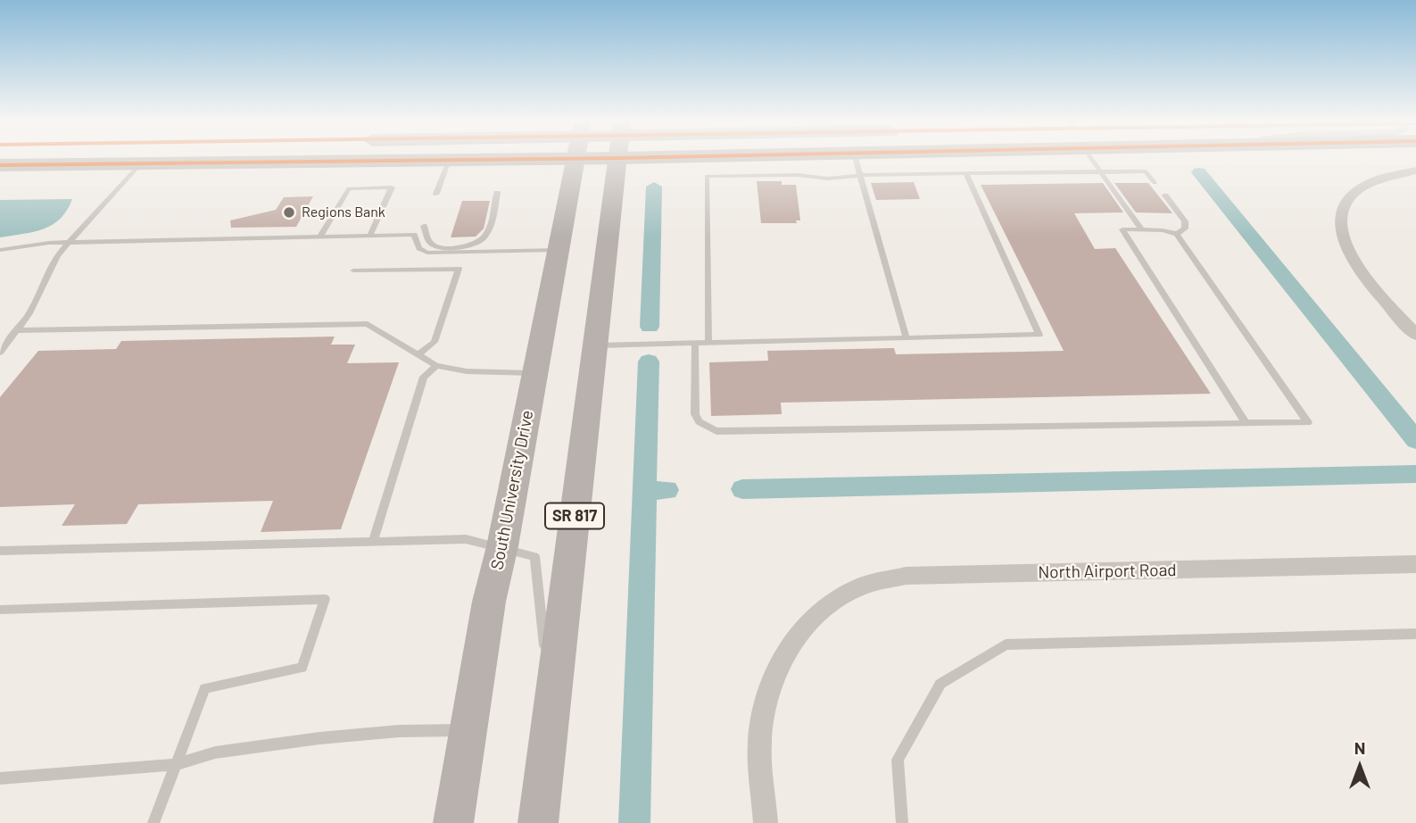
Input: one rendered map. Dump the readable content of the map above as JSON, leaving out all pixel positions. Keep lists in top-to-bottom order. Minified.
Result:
{"streets":{"main road":["South University Drive","SR 817"],"street":["North Airport Road"]},"places":["Regions Bank"],"north":"top"}
